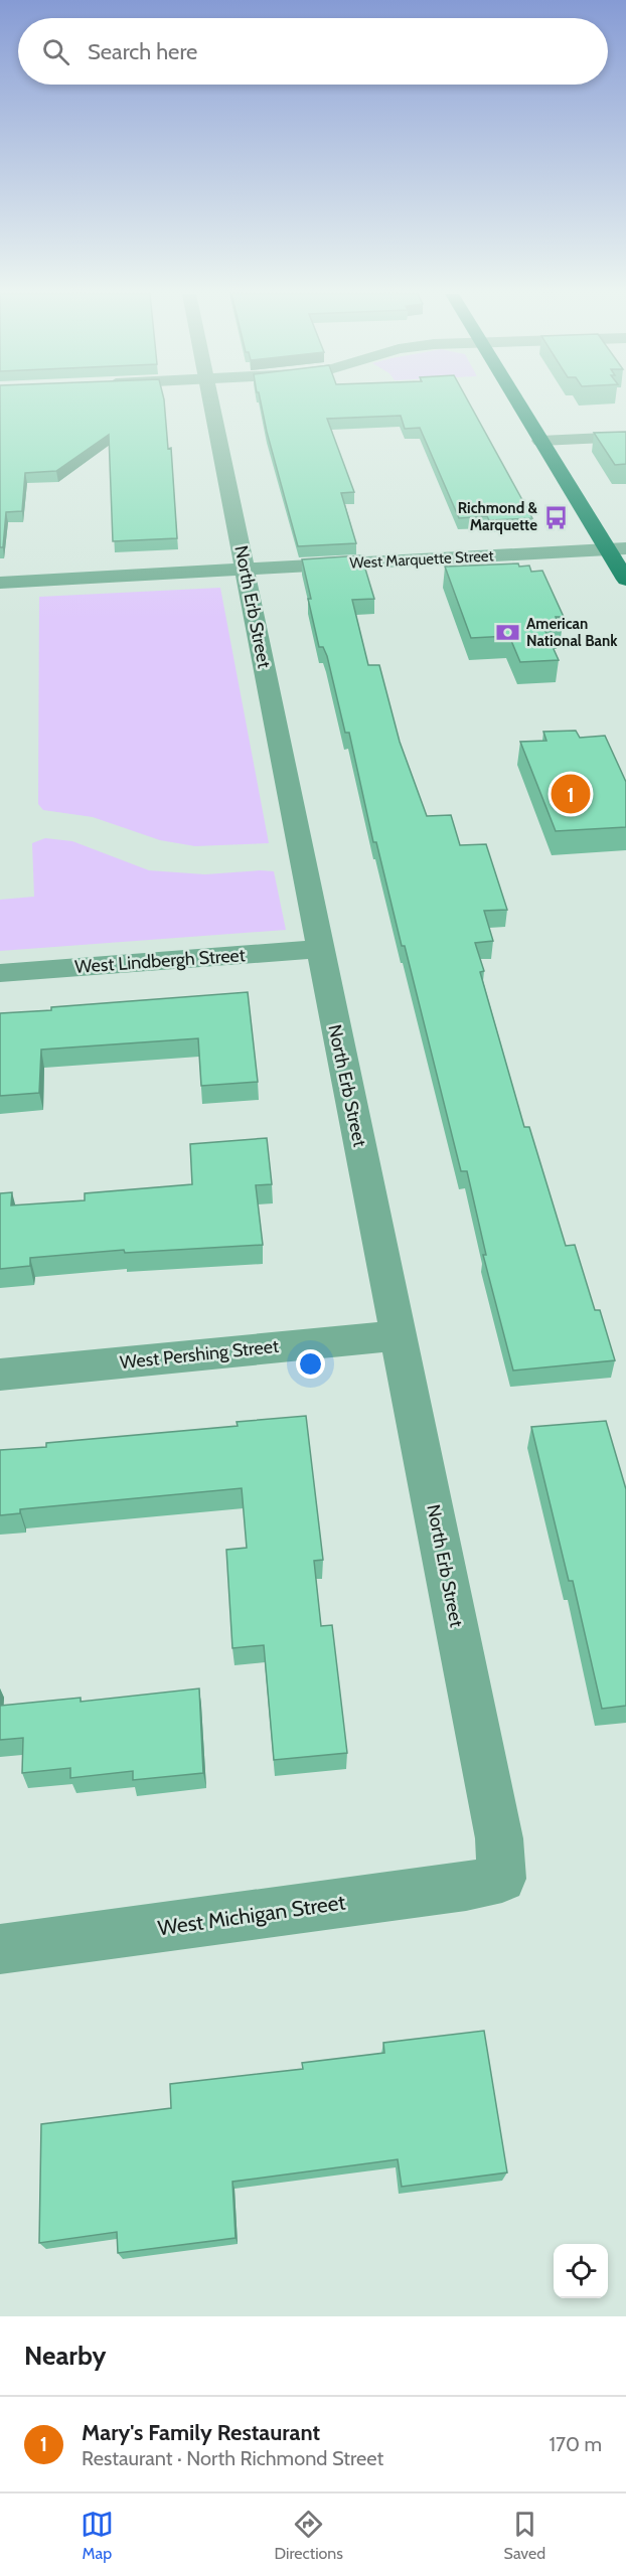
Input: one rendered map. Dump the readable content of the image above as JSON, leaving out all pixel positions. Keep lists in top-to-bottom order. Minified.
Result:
{"streets":{"street":["West Marquette Street","North Erb Street","West Lindbergh Street","West Pershing Street","West Michigan Street"]},"crossings":[["West Marquette Street","North Erb Street"],["North Erb Street","West Lindbergh Street"],["North Erb Street","West Pershing Street"],["North Erb Street","West Michigan Street"]],"places":{"bus stop":["Richmond & Marquette"],"bank":["American National Bank"]},"page":{"search":"Search here","pins":"1","heading":"Nearby","list":[{"mark":"1","name":"Mary's Family Restaurant","note":"Restaurant · North Richmond Street","value":"170 m"}],"nav":["Map","Directions","Saved"]}}
